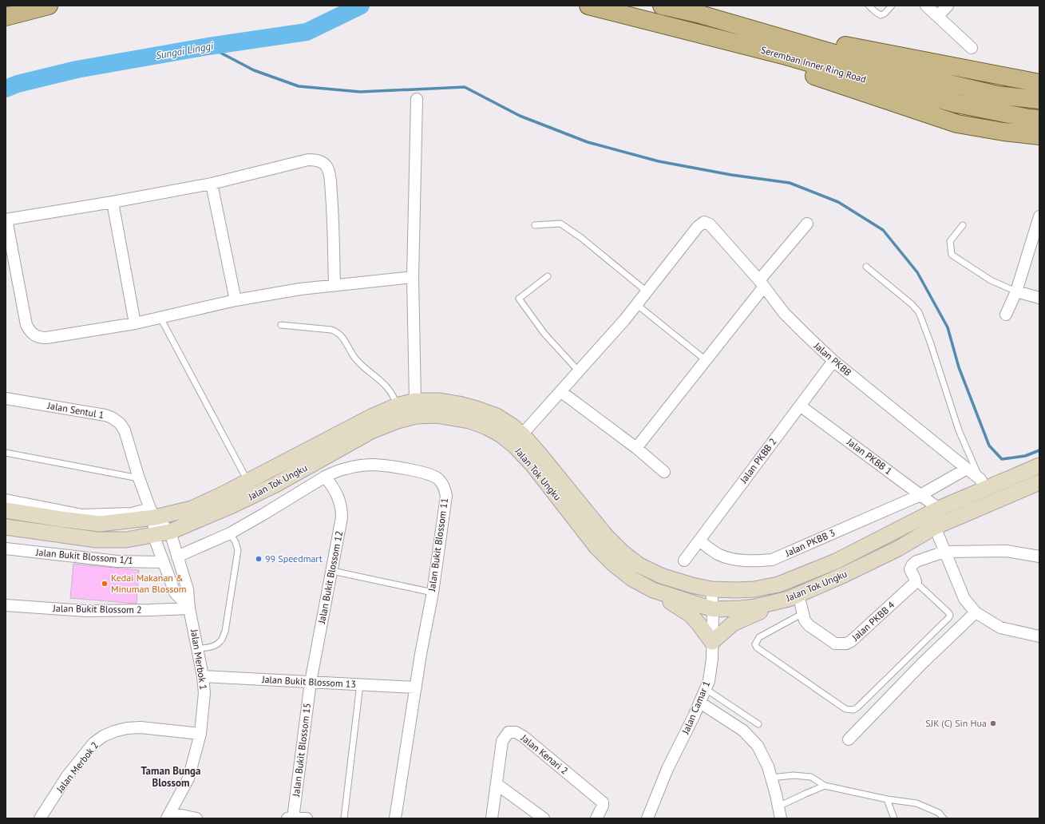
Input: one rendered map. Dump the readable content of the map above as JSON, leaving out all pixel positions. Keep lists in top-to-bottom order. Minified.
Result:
{"streets":{"main road":["Seremban Inner Ring Road","Jalan Tok Ungku"],"street":["Jalan PKBB","Jalan Sentul 1","Jalan PKBB 1","Jalan PKBB 2","Jalan PKBB 3","Jalan Bukit Blossom 11","Jalan Bukit Blossom 1/1","Jalan Bukit Blossom 12","Jalan Bukit Blossom 2","Jalan PKBB 4","Jalan Merbok 1","Jalan Bukit Blossom 13","Jalan Camar 1","Jalan Bukit Blossom 15","Jalan Kenari 2","Jalan Merbok 2"]},"crossings":[["Jalan PKBB","Jalan PKBB 2"],["Jalan PKBB","Jalan Tok Ungku"],["Jalan PKBB","Jalan PKBB 3"],["Jalan Sentul 1","Jalan Tok Ungku"],["Jalan Sentul 1","Jalan Merbok 1"],["Jalan PKBB 1","Jalan PKBB 2"],["Jalan PKBB 1","Jalan Tok Ungku"],["Jalan PKBB 1","Jalan PKBB 3"],["Jalan PKBB 2","Jalan PKBB 3"],["Jalan Tok Ungku","Jalan PKBB 4"],["Jalan Tok Ungku","Jalan Merbok 1"],["Jalan Tok Ungku","Jalan Camar 1"],["Jalan Bukit Blossom 11","Jalan Bukit Blossom 12"],["Jalan Bukit Blossom 11","Jalan Merbok 1"],["Jalan Bukit Blossom 11","Jalan Bukit Blossom 13"],["Jalan Bukit Blossom 1/1","Jalan Merbok 1"],["Jalan Bukit Blossom 12","Jalan Bukit Blossom 13"],["Jalan Bukit Blossom 12","Jalan Bukit Blossom 15"],["Jalan Bukit Blossom 2","Jalan Merbok 1"],["Jalan Merbok 1","Jalan Bukit Blossom 13"],["Jalan Merbok 1","Jalan Merbok 2"],["Jalan Bukit Blossom 13","Jalan Bukit Blossom 15"]],"districts":["Taman Bunga Blossom"],"water":["Sungai Linggi"],"places":["99 Speedmart","Kedai Makanan & Minuman Blossom","SJK (C) Sin Hua"]}
